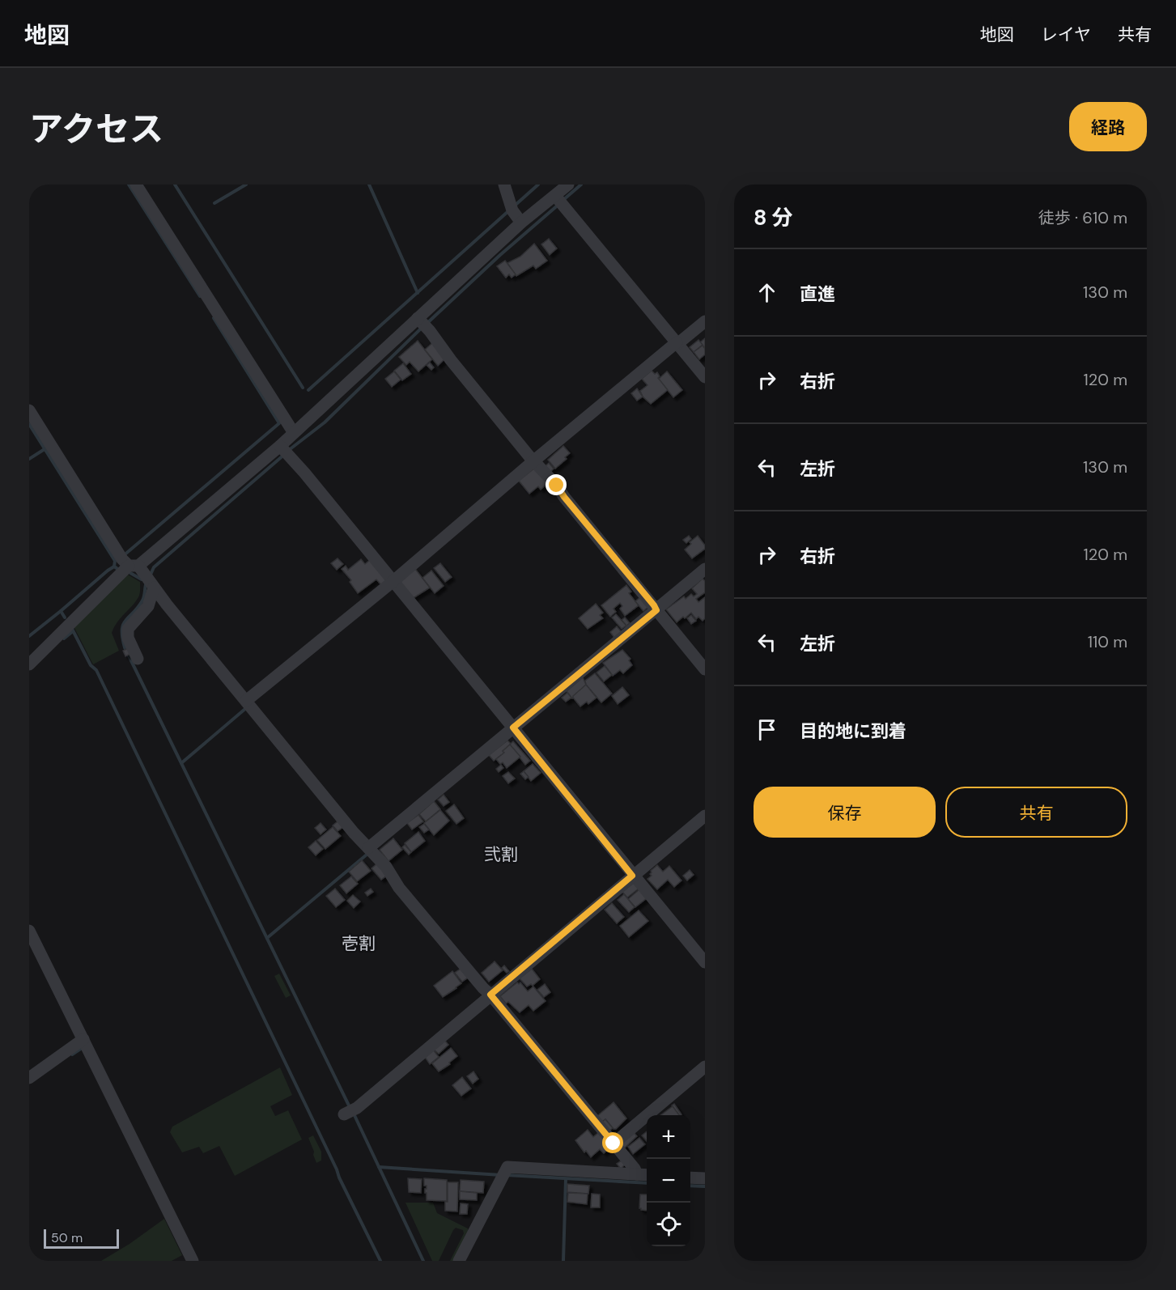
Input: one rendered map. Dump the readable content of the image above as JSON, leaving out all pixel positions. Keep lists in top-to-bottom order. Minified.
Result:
{"districts":["弐割","壱割"],"scale_bar":"50 m","page":{"header":"地図","nav":["地図","レイヤ","共有"],"title":"アクセス","buttons":["経路",["保存","共有"]],"heading":["8 分","徒歩 · 610 m"],"list":[["直進","130 m"],["右折","120 m"],["左折","130 m"],["右折","120 m"],["左折","110 m"],"目的地に到着"],"map_buttons":["+","−"],"scale":"50 m"}}
